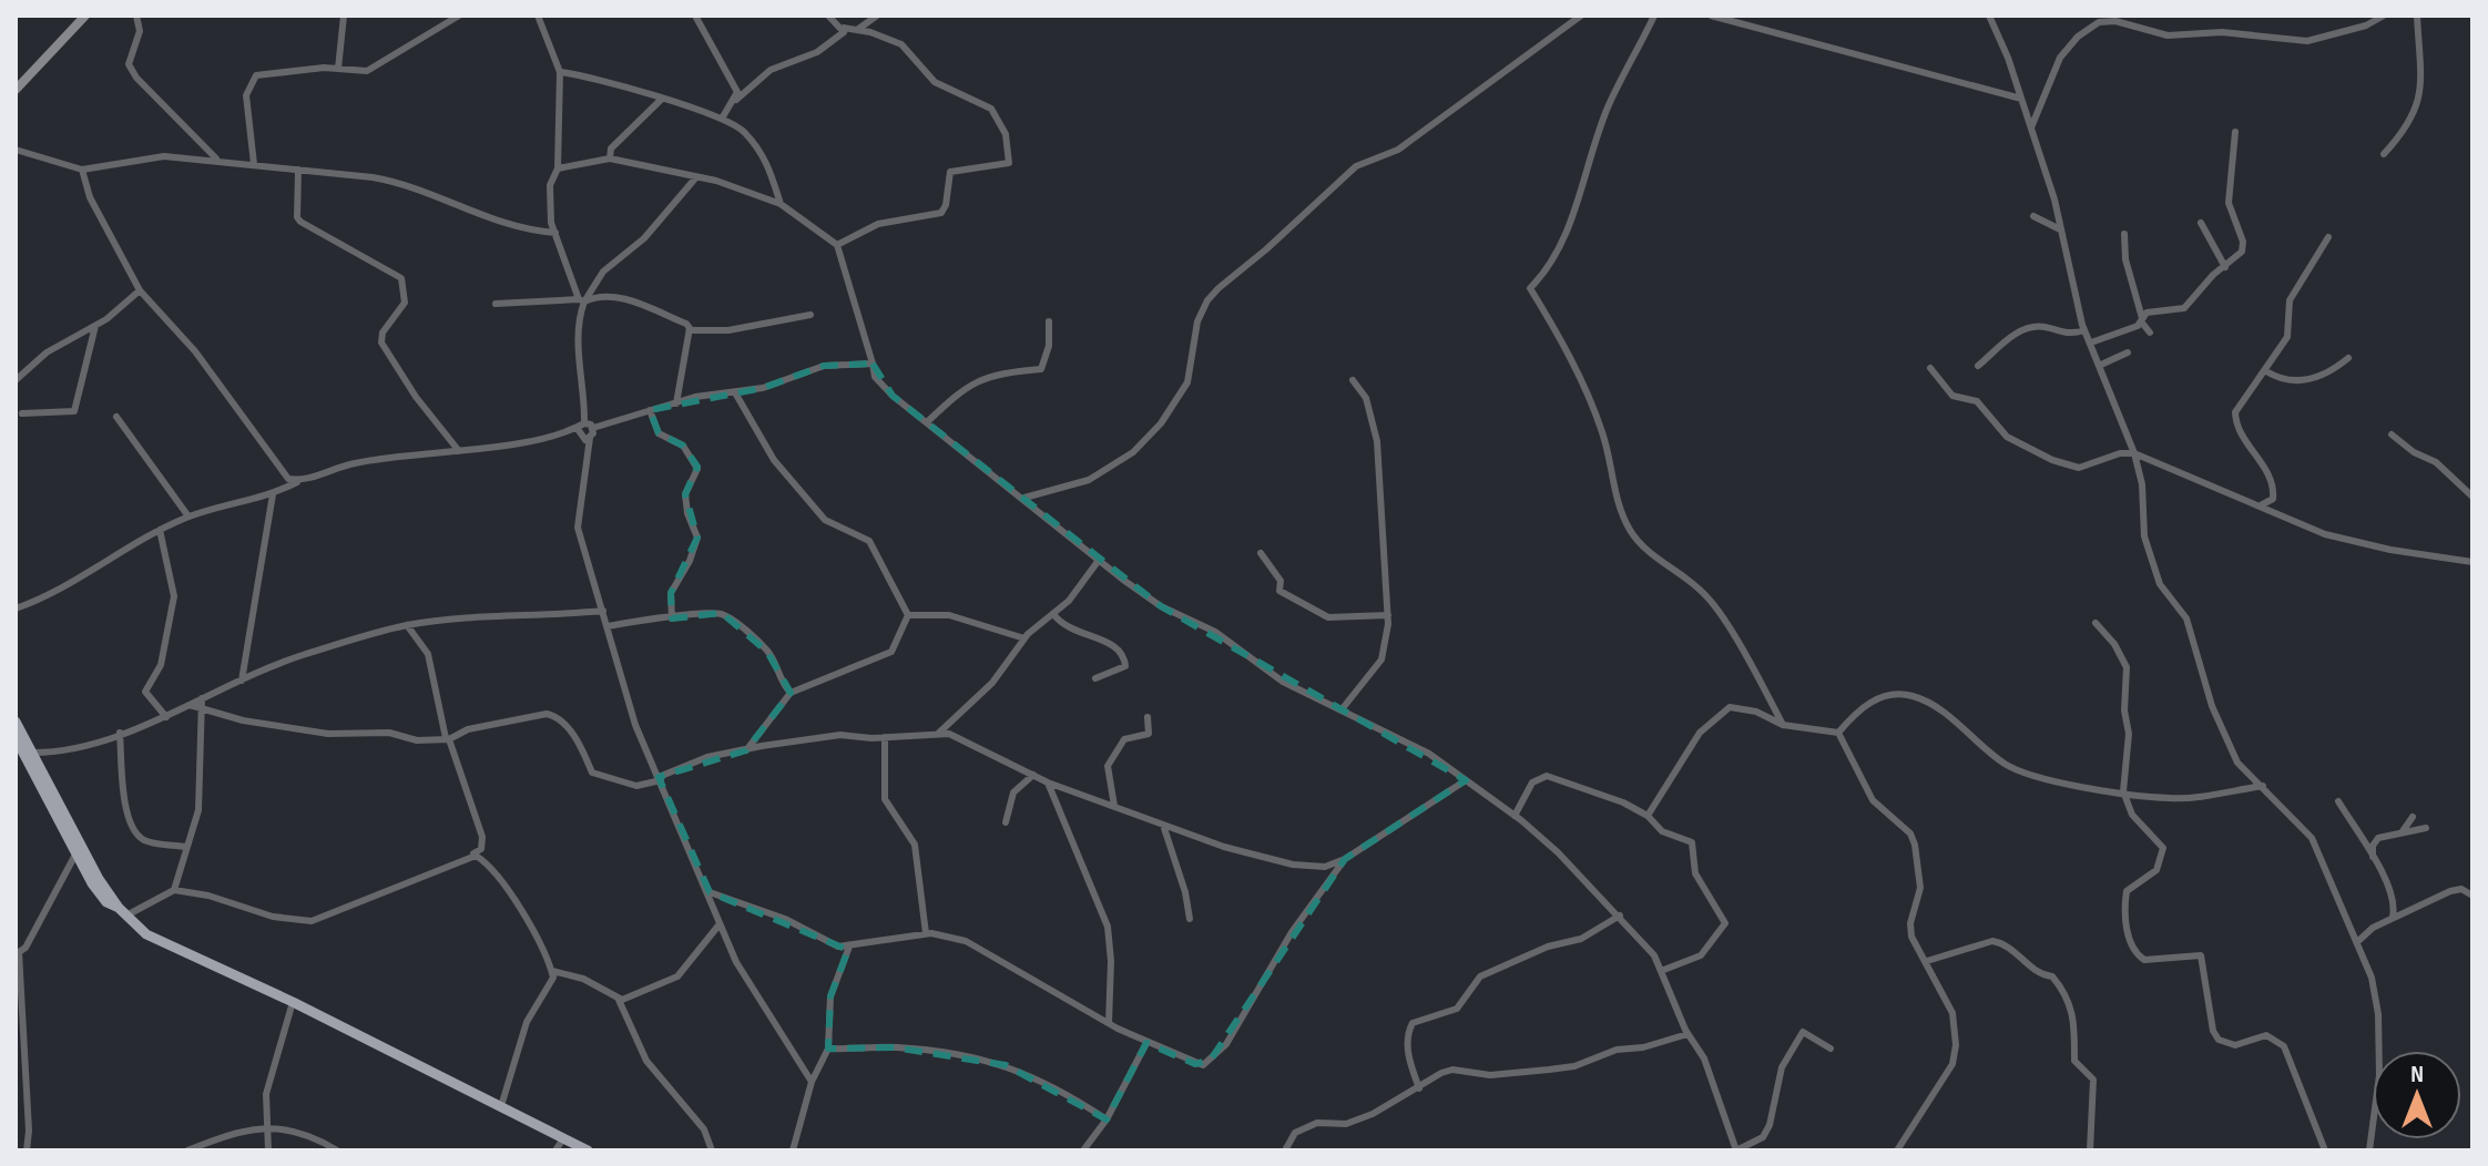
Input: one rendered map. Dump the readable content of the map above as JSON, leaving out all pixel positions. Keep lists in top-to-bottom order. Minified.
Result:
{"north":"top"}
